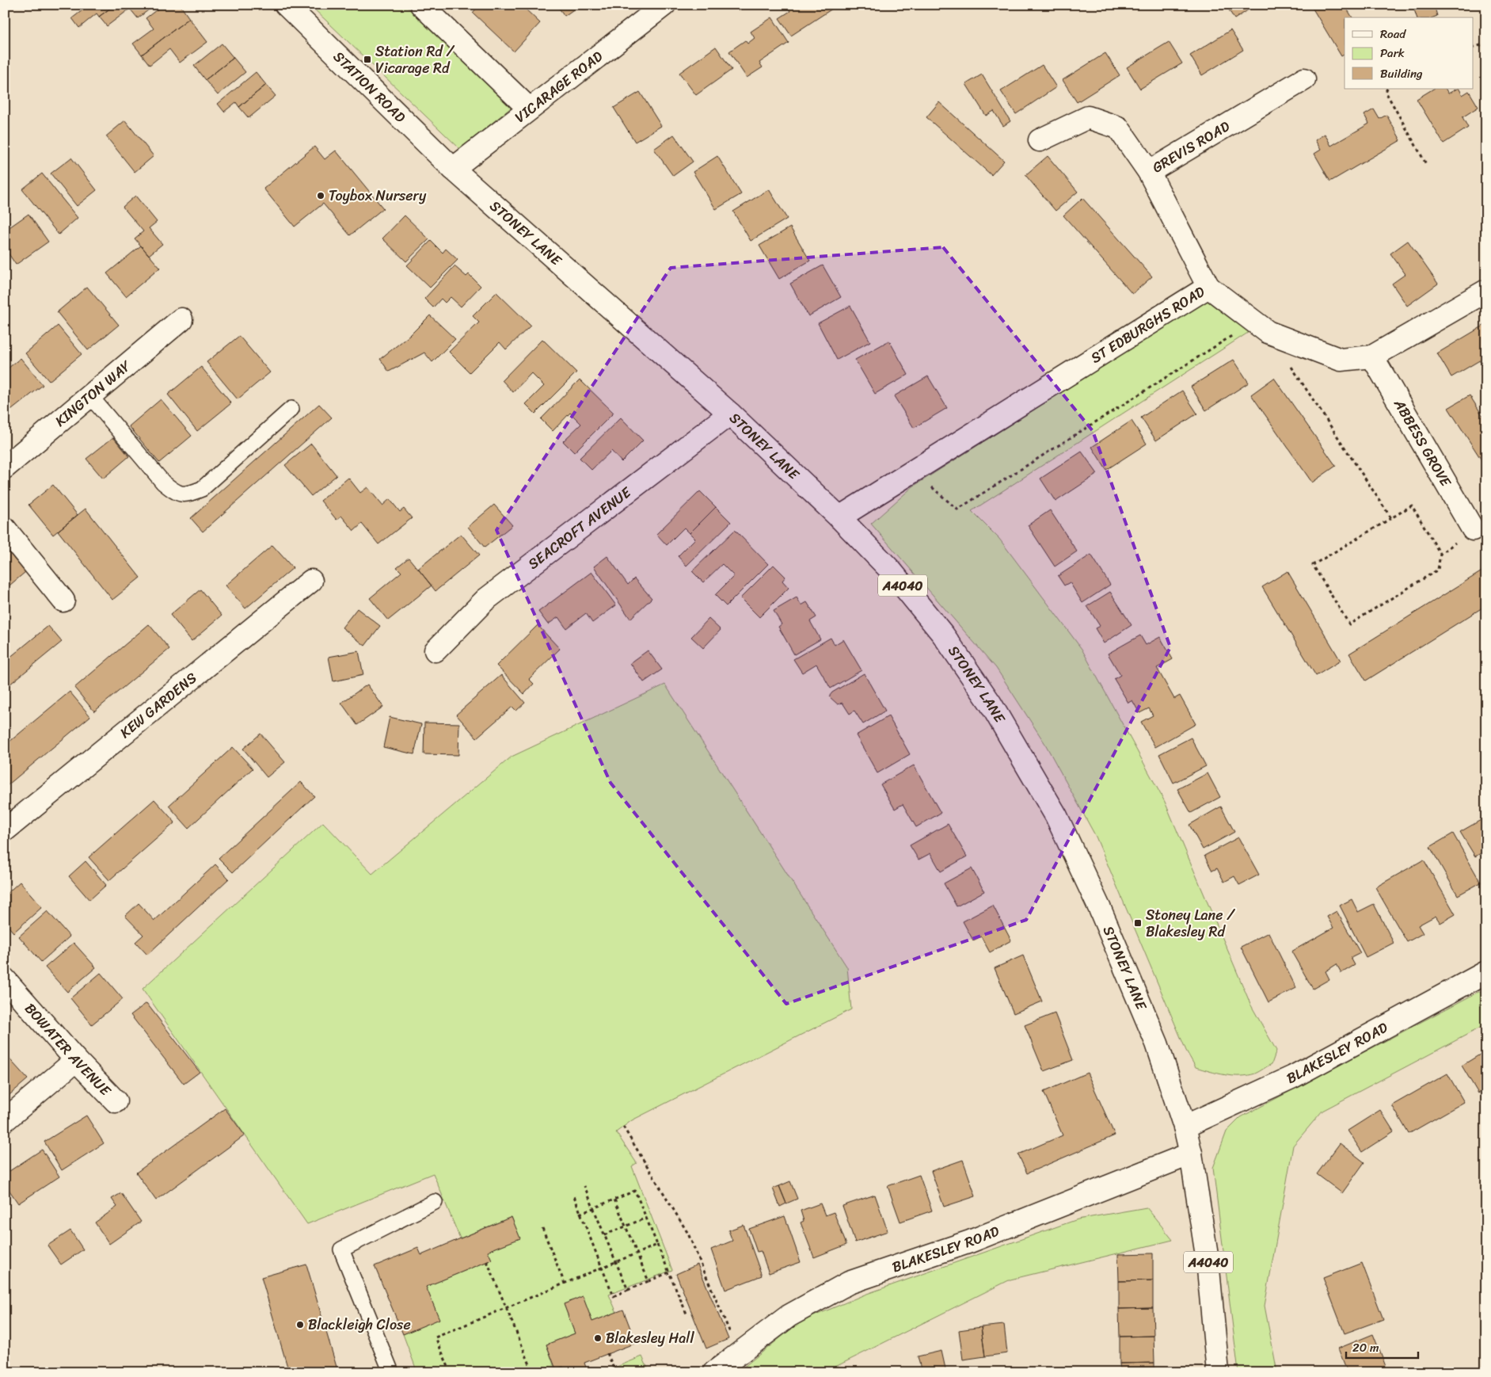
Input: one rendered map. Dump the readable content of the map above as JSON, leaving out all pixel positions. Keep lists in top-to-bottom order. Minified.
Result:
{"streets":{"street":["STATION ROAD","VICARAGE ROAD","GREVIS ROAD","STONEY LANE","ST EDBURGHS ROAD","KINGTON WAY","ABBESS GROVE","SEACROFT AVENUE","A4040","KEW GARDENS","BOWATER AVENUE","BLAKESLEY ROAD"]},"crossings":[["STATION ROAD","VICARAGE ROAD"],["STATION ROAD","STONEY LANE"],["VICARAGE ROAD","STONEY LANE"],["GREVIS ROAD","ST EDBURGHS ROAD"],["STONEY LANE","ST EDBURGHS ROAD"],["STONEY LANE","SEACROFT AVENUE"],["STONEY LANE","BLAKESLEY ROAD"],["ST EDBURGHS ROAD","ABBESS GROVE"]],"places":{"transit":["Station Rd / Vicarage Rd","Stoney Lane / Blakesley Rd"],"other":["Toybox Nursery","Blackleigh Close","Blakesley Hall"]},"legend":["Road","Park","Building"],"scale_bar":"20 m"}
